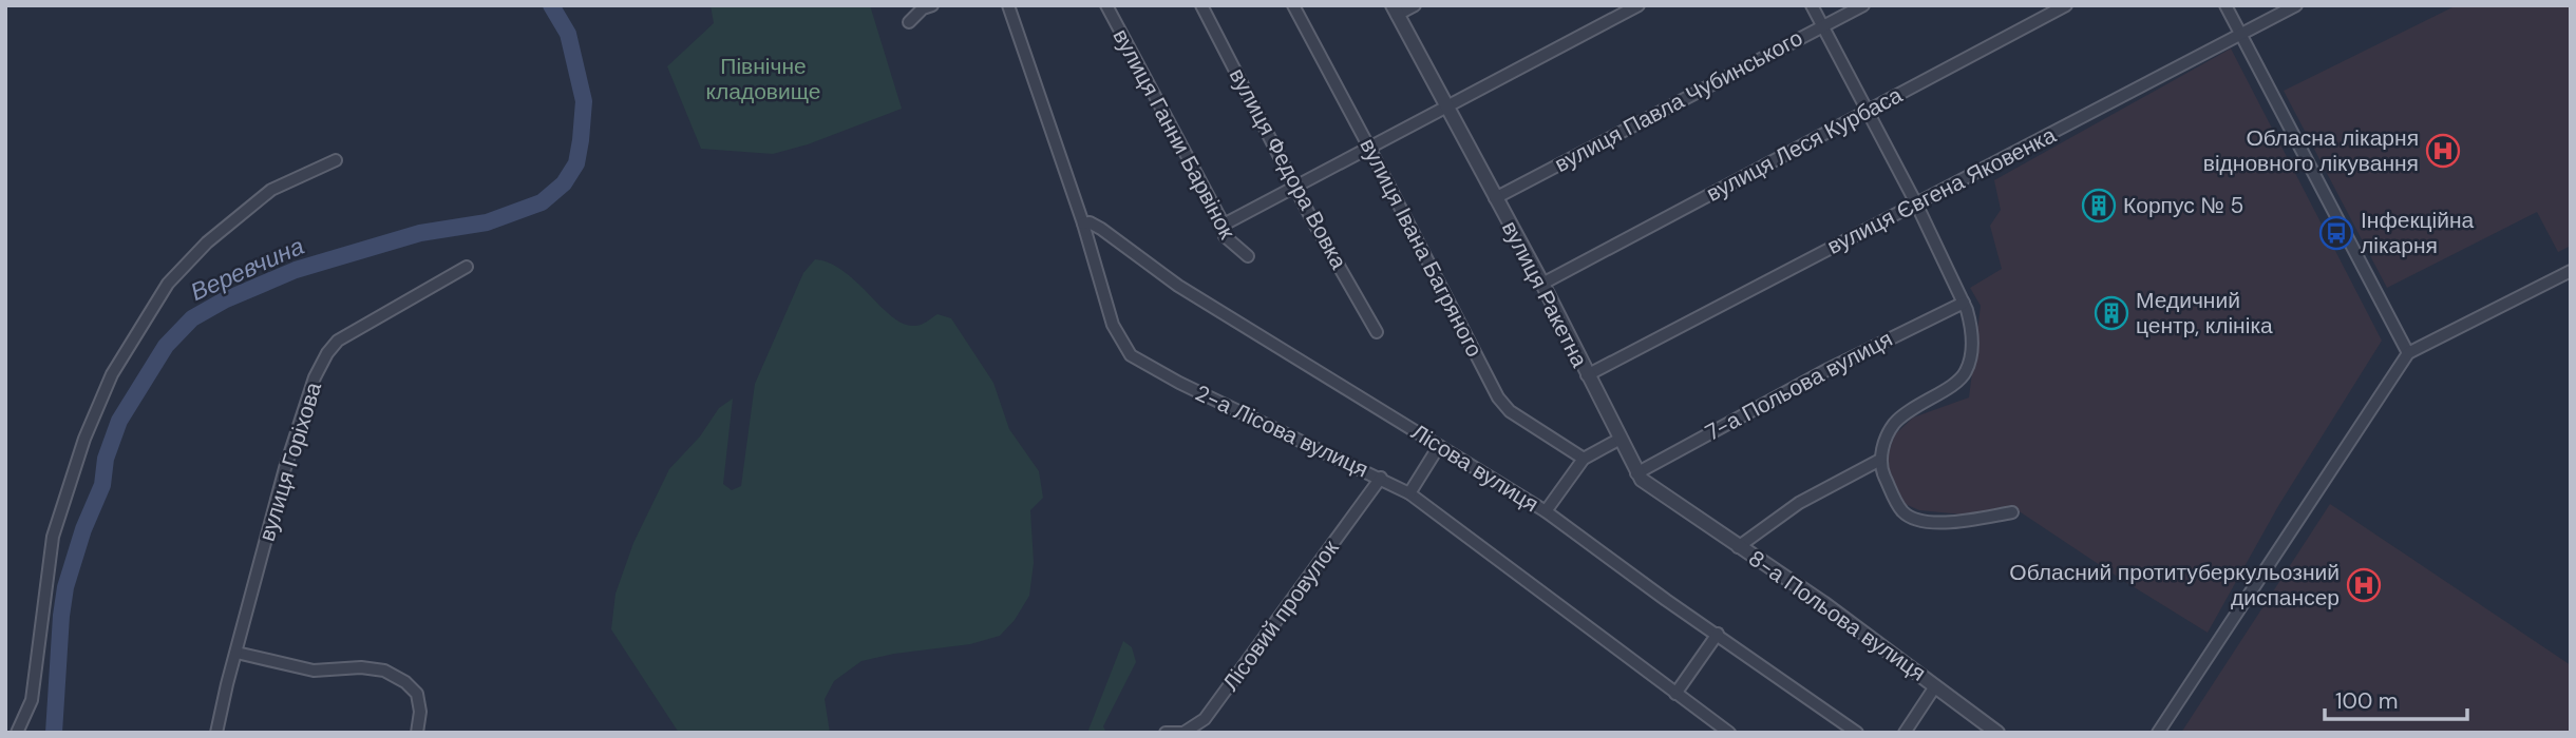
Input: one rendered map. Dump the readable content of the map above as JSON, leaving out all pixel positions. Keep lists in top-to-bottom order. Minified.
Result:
{"streets":{"street":["вулиця Павла Чубинського","вулиця Ганни Барвінок","вулиця Леся Курбаса","вулиця Федора Вовка","вулиця Євгена Яковенка","вулиця Івана Багряного","вулиця Ракетна","7-а Польова вулиця","2-а Лісова вулиця","вулиця Горіхова","Лісова вулиця","Лісовий провулок","8-а Польова вулиця"]},"crossings":[["вулиця Павла Чубинського","вулиця Ракетна"],["вулиця Леся Курбаса","вулиця Ракетна"],["вулиця Євгена Яковенка","вулиця Ракетна"],["вулиця Ракетна","7-а Польова вулиця"],["вулиця Ракетна","8-а Польова вулиця"],["2-а Лісова вулиця","Лісова вулиця"],["2-а Лісова вулиця","Лісовий провулок"]],"water":["Веревчина"],"parks":["Північне кладовище"],"places":{"hospital":["Обласна лікарня відновного лікування","Обласний протитуберкульозний диспансер"],"building":["Корпус № 5","Медичний центр, клініка"],"bus stop":["Інфекційна лікарня"]},"scale_bar":"100 m"}
